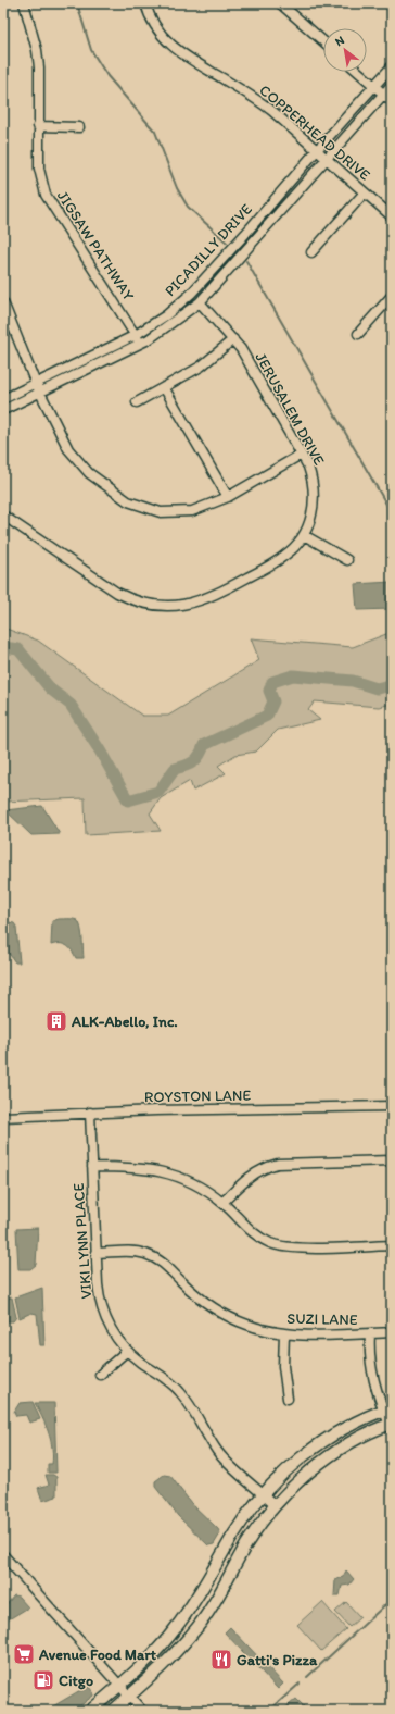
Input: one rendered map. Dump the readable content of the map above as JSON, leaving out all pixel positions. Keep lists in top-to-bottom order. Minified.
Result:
{"streets":{"street":["COPPERHEAD DRIVE","JIGSAW PATHWAY","PICADILLY DRIVE","JERUSALEM DRIVE","ROYSTON LANE","VIKI LYNN PLACE","SUZI LANE"]},"crossings":[["COPPERHEAD DRIVE","PICADILLY DRIVE"],["JIGSAW PATHWAY","PICADILLY DRIVE"],["PICADILLY DRIVE","JERUSALEM DRIVE"],["ROYSTON LANE","VIKI LYNN PLACE"],["VIKI LYNN PLACE","SUZI LANE"]],"places":{"building":["ALK-Abello, Inc."],"supermarket":["Avenue Food Mart"],"restaurant":["Gatti's Pizza"],"fuel station":["Citgo"]},"north":"top left"}
